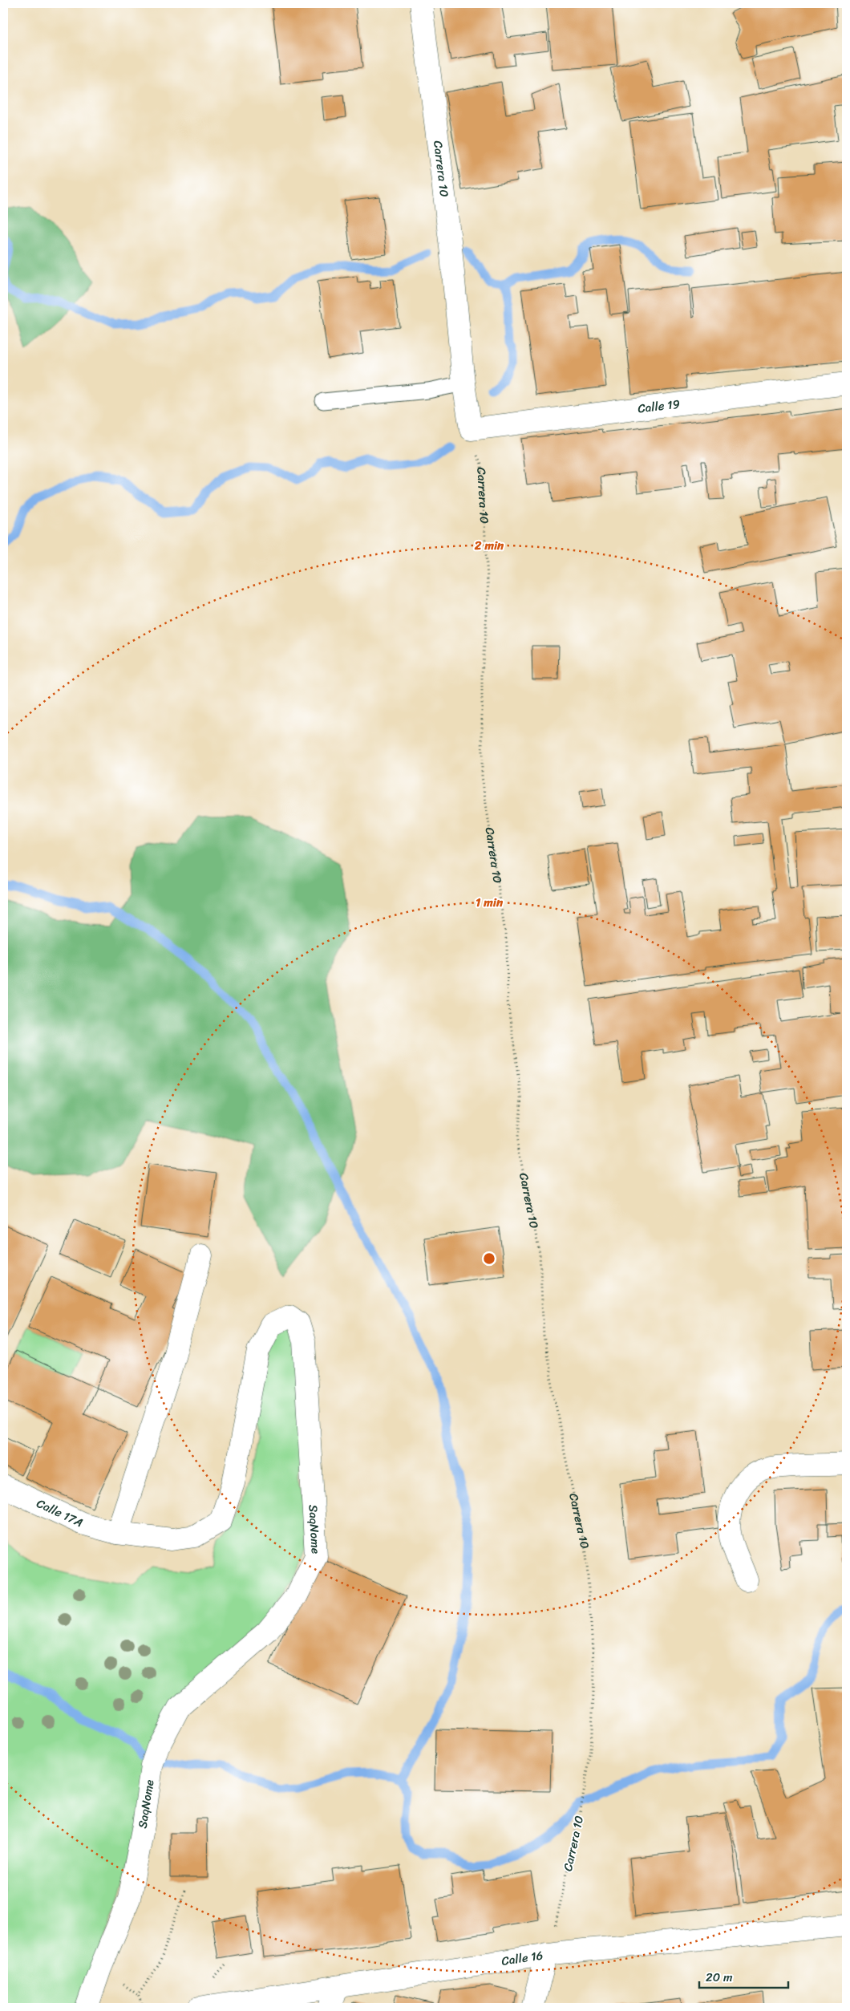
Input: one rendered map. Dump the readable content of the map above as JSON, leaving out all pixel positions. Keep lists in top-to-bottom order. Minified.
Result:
{"streets":{"street":["Carrera 10","Calle 19","Calle 17A","SaqNome","Calle 16"]},"crossings":[["Carrera 10","Calle 19"],["Carrera 10","Calle 16"],["Calle 17A","SaqNome"]],"scale_bar":"20 m","rings":["2 min","1 min"]}
